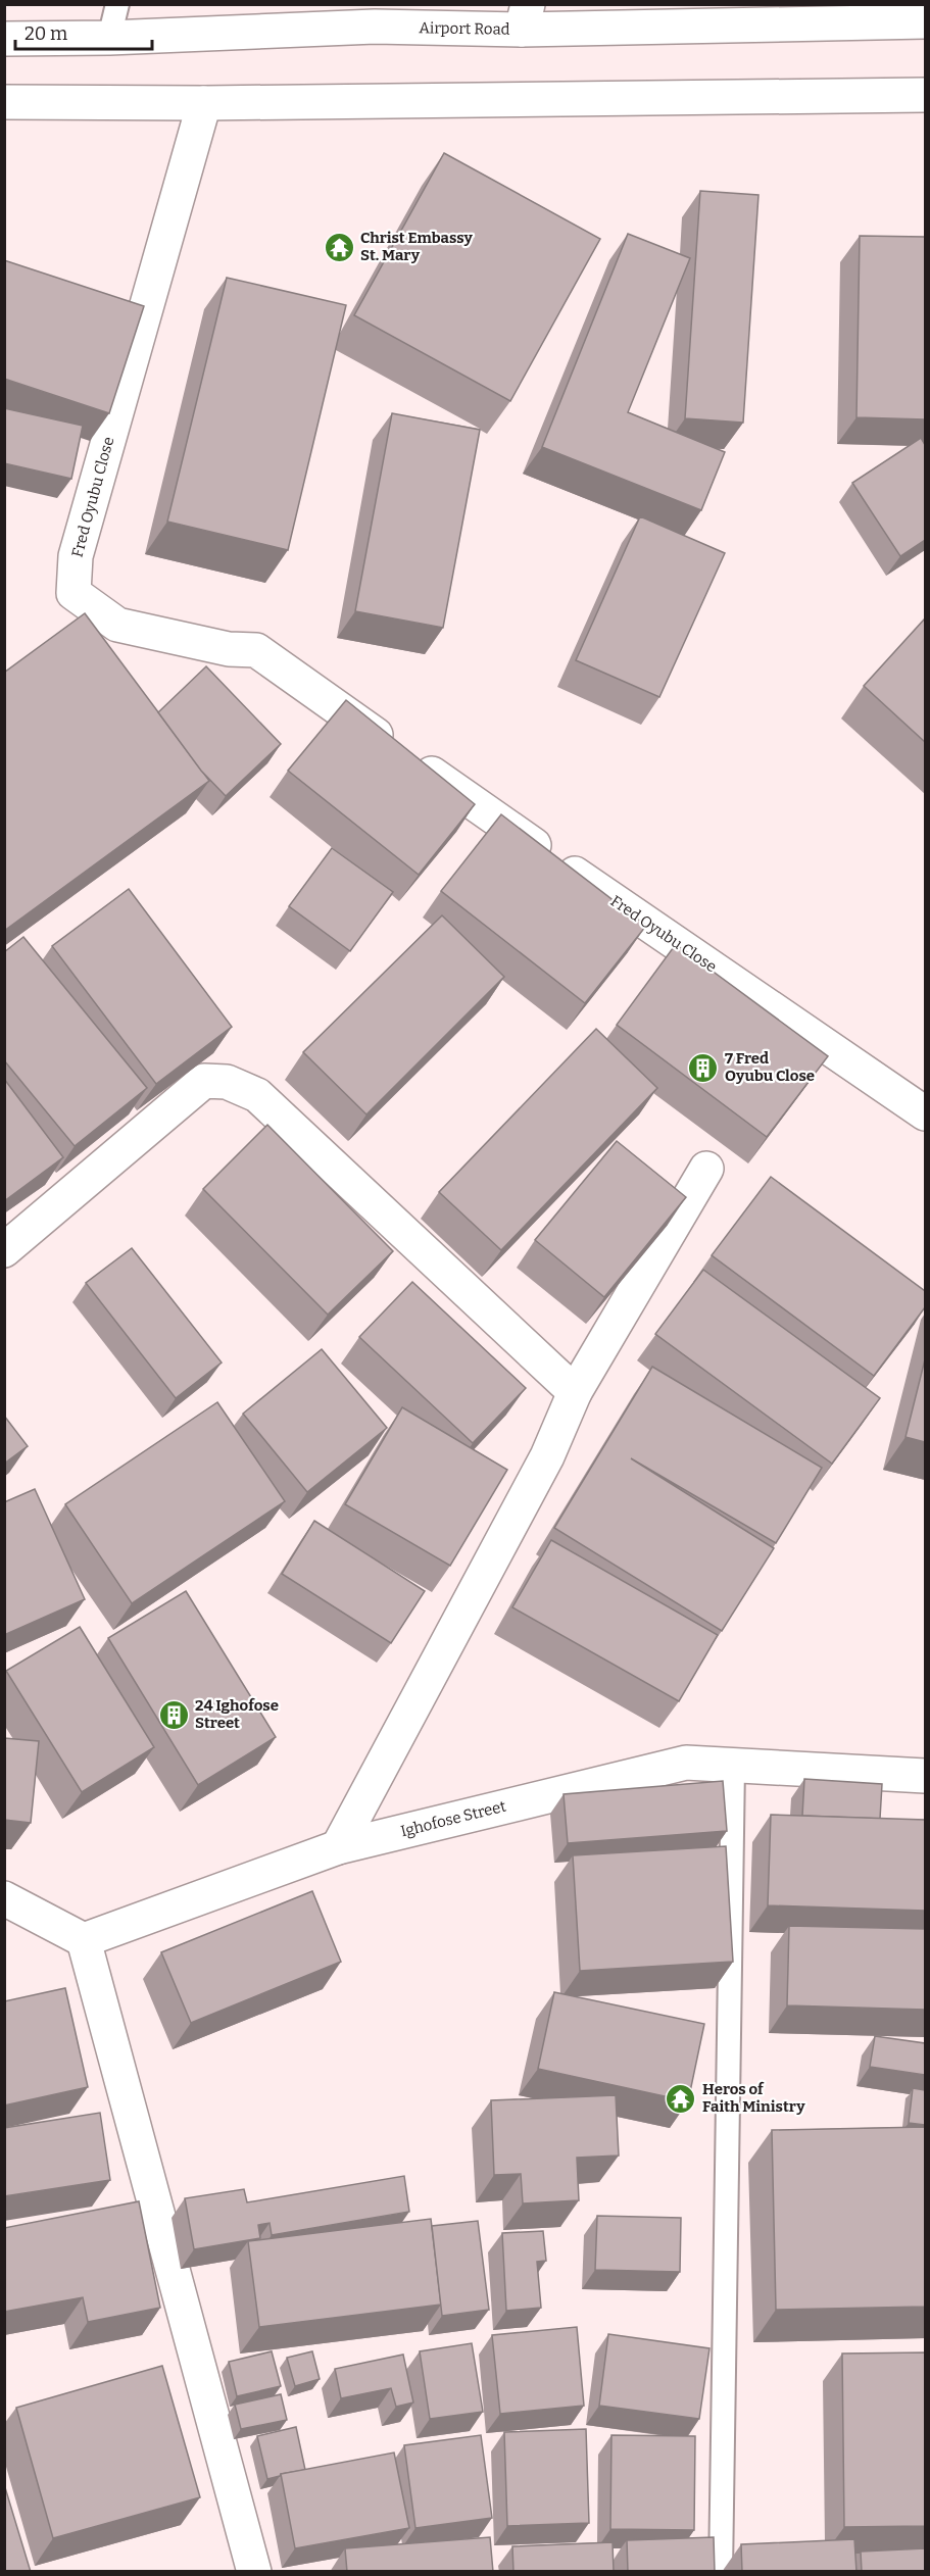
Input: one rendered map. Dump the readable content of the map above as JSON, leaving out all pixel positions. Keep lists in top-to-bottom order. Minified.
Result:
{"streets":{"street":["Airport Road","Fred Oyubu Close","Ighofose Street"]},"places":{"temple":["Christ Embassy St. Mary","Heros of Faith Ministry"],"building":["7 Fred Oyubu Close","24 Ighofose Street"]},"scale_bar":"20 m"}
